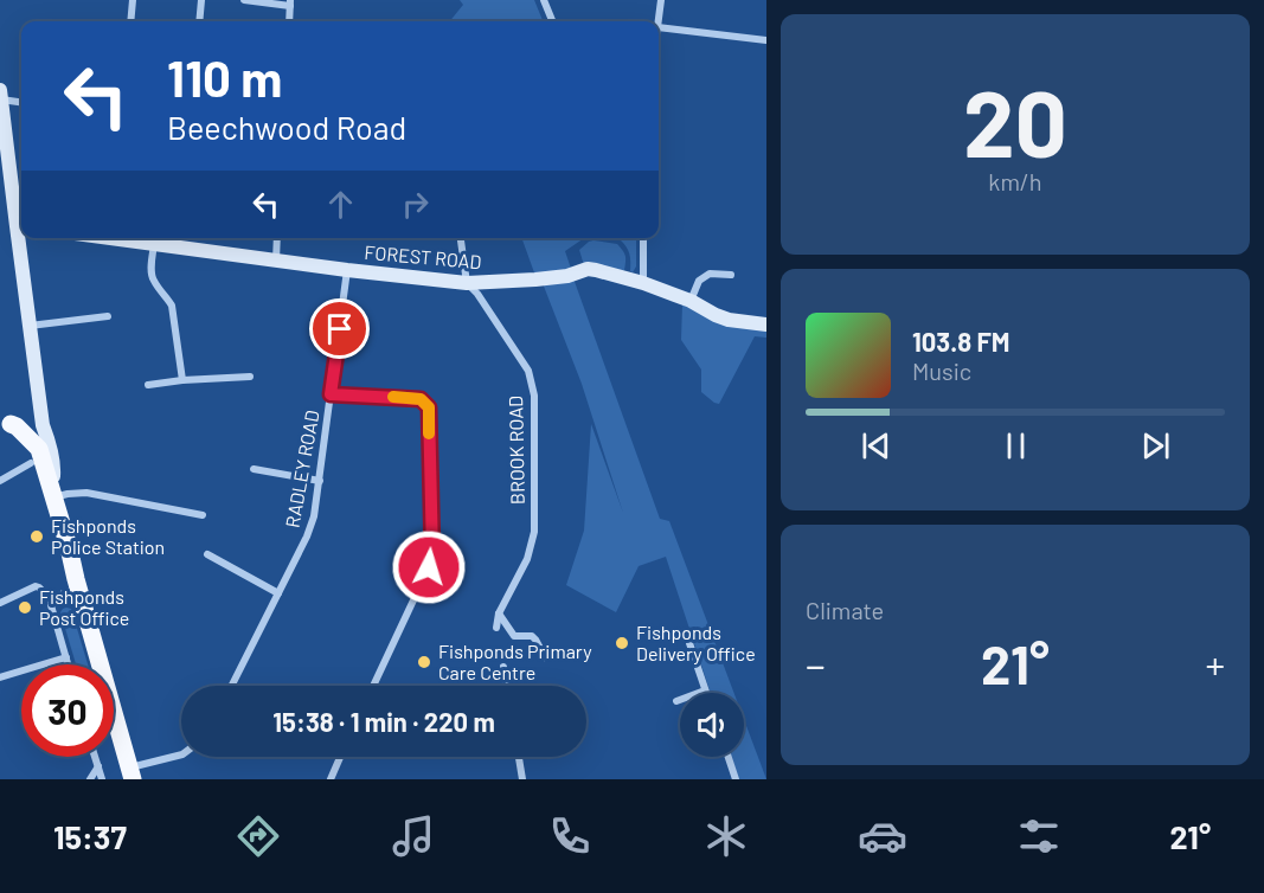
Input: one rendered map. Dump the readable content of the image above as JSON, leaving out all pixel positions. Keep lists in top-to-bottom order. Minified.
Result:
{"streets":{"main road":["FOREST ROAD"],"street":["BROOK ROAD","RADLEY ROAD"]},"crossings":[["FOREST ROAD","BROOK ROAD"],["FOREST ROAD","RADLEY ROAD"]],"places":["Fishponds Police Station","Fishponds Post Office","Fishponds Delivery Office","Fishponds Primary Care Centre"],"page":{"tile":[["20","km/h"],"Climate"],"turn":["110 m","Beechwood Road"],"song":["103.8 FM","Music"],"heat":["−","21°","+"],"limit":"30","trip":"15:38 · 1 min · 220 m","tabs":["15:37","21°"]}}
